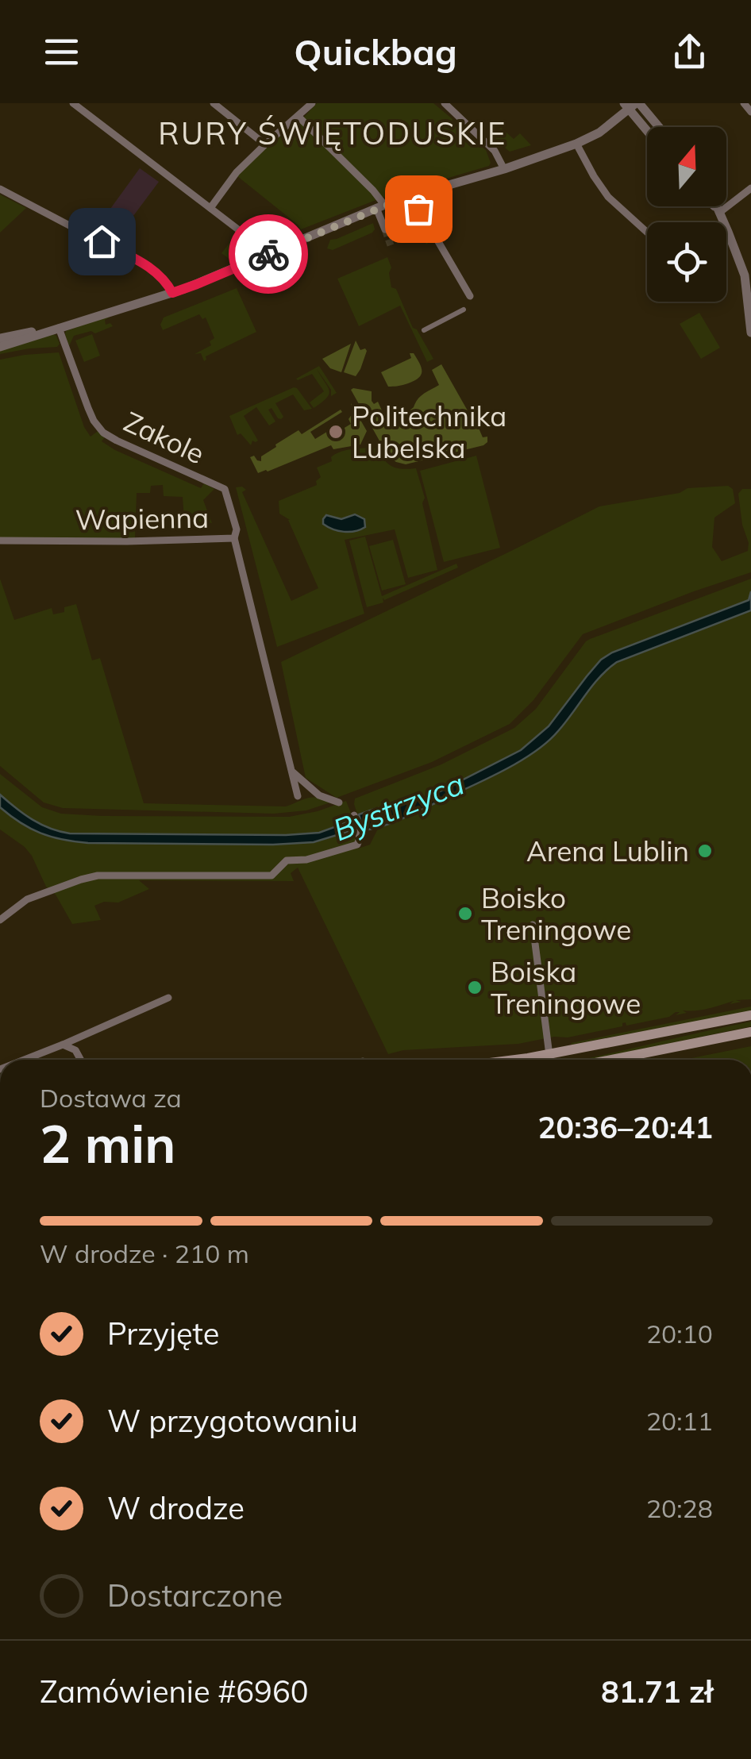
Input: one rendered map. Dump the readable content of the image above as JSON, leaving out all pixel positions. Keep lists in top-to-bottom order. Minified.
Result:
{"streets":{"street":["Zakole","Wapienna"]},"crossings":[["Zakole","Wapienna"]],"districts":["RURY ŚWIĘTODUSKIE"],"water":["Bystrzyca"],"places":["Politechnika Lubelska","Arena Lublin","Boisko Treningowe","Boiska Treningowe"],"north":"top","page":{"header":"Quickbag","heading":["2 min","Dostawa za","20:36–20:41"],"panel":["Zamówienie #6960","81.71 zł"],"bar":"W drodze · 210 m","list":[["Przyjęte","20:10"],["W przygotowaniu","20:11"],["W drodze","20:28"],"Dostarczone"]}}
